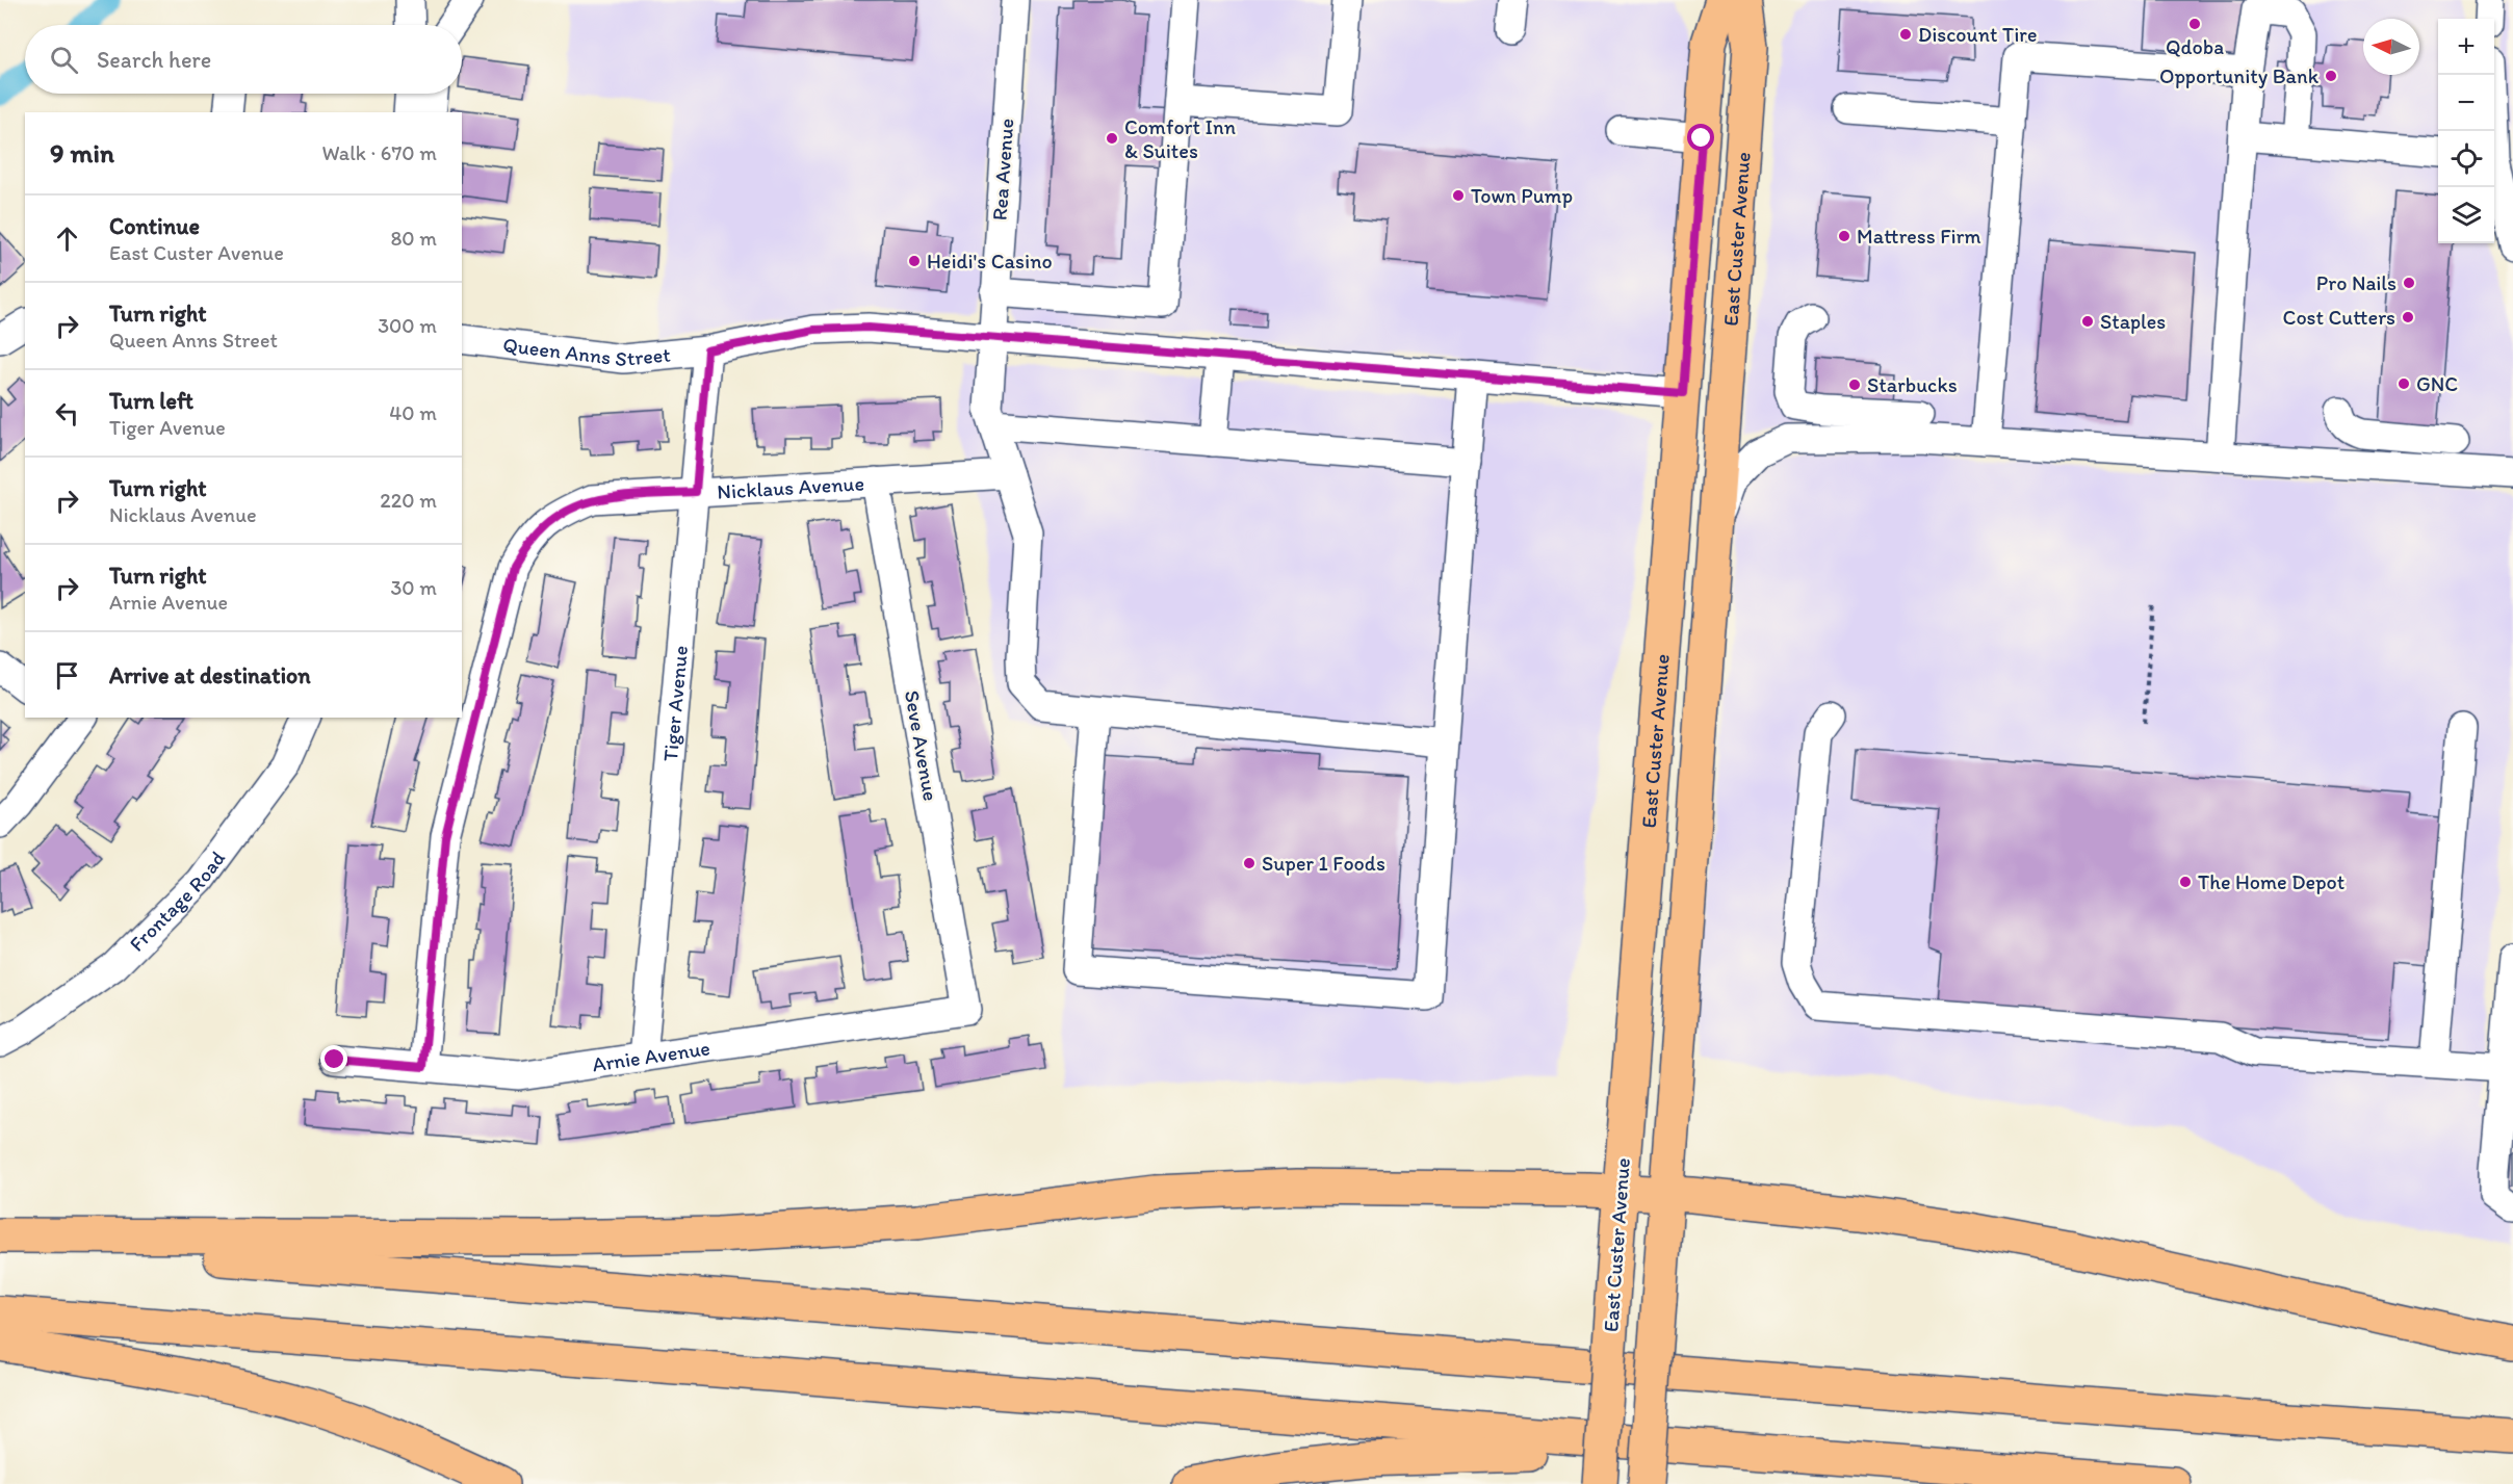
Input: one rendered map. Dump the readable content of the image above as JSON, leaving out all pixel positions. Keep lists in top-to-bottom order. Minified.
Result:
{"streets":{"main road":["East Custer Avenue"],"street":["Rea Avenue","Queen Anns Street","Nicklaus Avenue","Tiger Avenue","Seve Avenue","Frontage Road","Arnie Avenue"]},"crossings":[["Rea Avenue","Queen Anns Street"],["Rea Avenue","Nicklaus Avenue"],["East Custer Avenue","Queen Anns Street"],["Queen Anns Street","Tiger Avenue"],["Nicklaus Avenue","Tiger Avenue"],["Nicklaus Avenue","Seve Avenue"],["Nicklaus Avenue","Arnie Avenue"],["Tiger Avenue","Arnie Avenue"],["Seve Avenue","Arnie Avenue"]],"places":["Qdoba","Discount Tire","Opportunity Bank","Comfort Inn & Suites","Town Pump","Mattress Firm","Heidi's Casino","Pro Nails","Cost Cutters","Staples","GNC","Starbucks","Super 1 Foods","The Home Depot"],"north":"left","page":{"map_buttons":["+","−"],"search":"Search here","heading":["9 min","Walk · 670 m"],"list":[["Continue","East Custer Avenue","80 m"],["Turn right","Queen Anns Street","300 m"],["Turn left","Tiger Avenue","40 m"],["Turn right","Nicklaus Avenue","220 m"],["Turn right","Arnie Avenue","30 m"],"Arrive at destination"]}}
